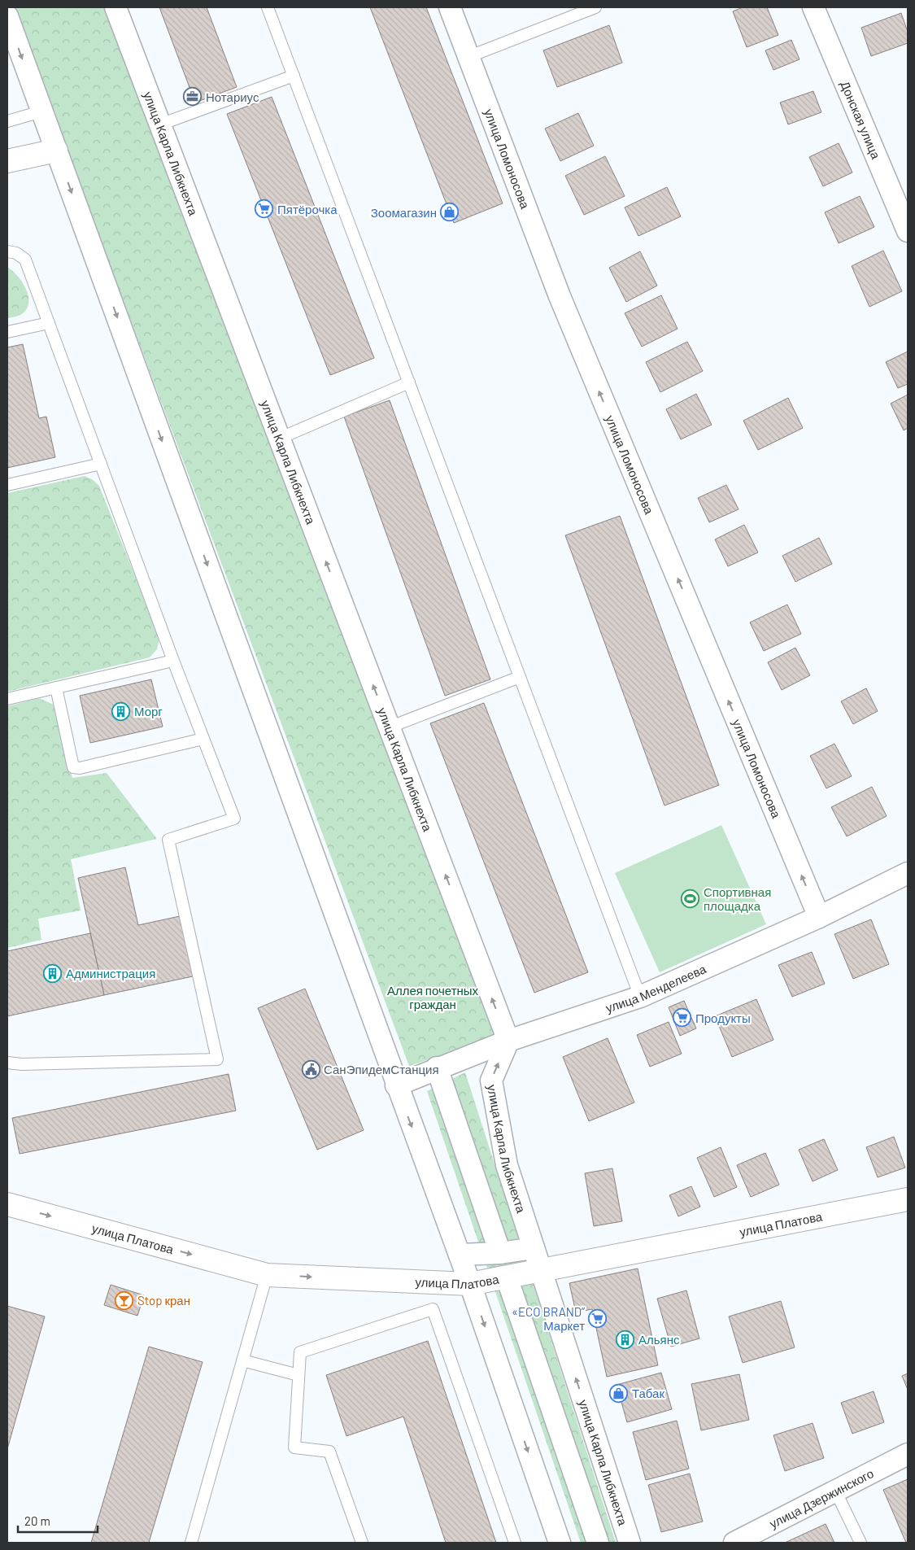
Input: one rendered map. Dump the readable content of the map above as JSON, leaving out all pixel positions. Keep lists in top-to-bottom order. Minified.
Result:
{"streets":{"street":["Донская улица","улица Карла Либкнехта","улица Ломоносова","улица Менделеева","улица Платова","улица Дзержинского"]},"crossings":[["улица Карла Либкнехта","улица Менделеева"],["улица Карла Либкнехта","улица Платова"],["улица Ломоносова","улица Менделеева"]],"one_way":["улица Ломоносова","улица Платова"],"parks":["Аллея почетных граждан"],"places":{"office":["Нотариус"],"supermarket":["Пятёрочка","Продукты","«ECO BRAND” Маркет"],"shop":["Зоомагазин","Табак"],"building":["Морг","Администрация","Альянс"],"sports":["Спортивная площадка"],"public building":["СанЭпидемСтанция"],"bar":["Stop кран"]},"scale_bar":"20 m"}
